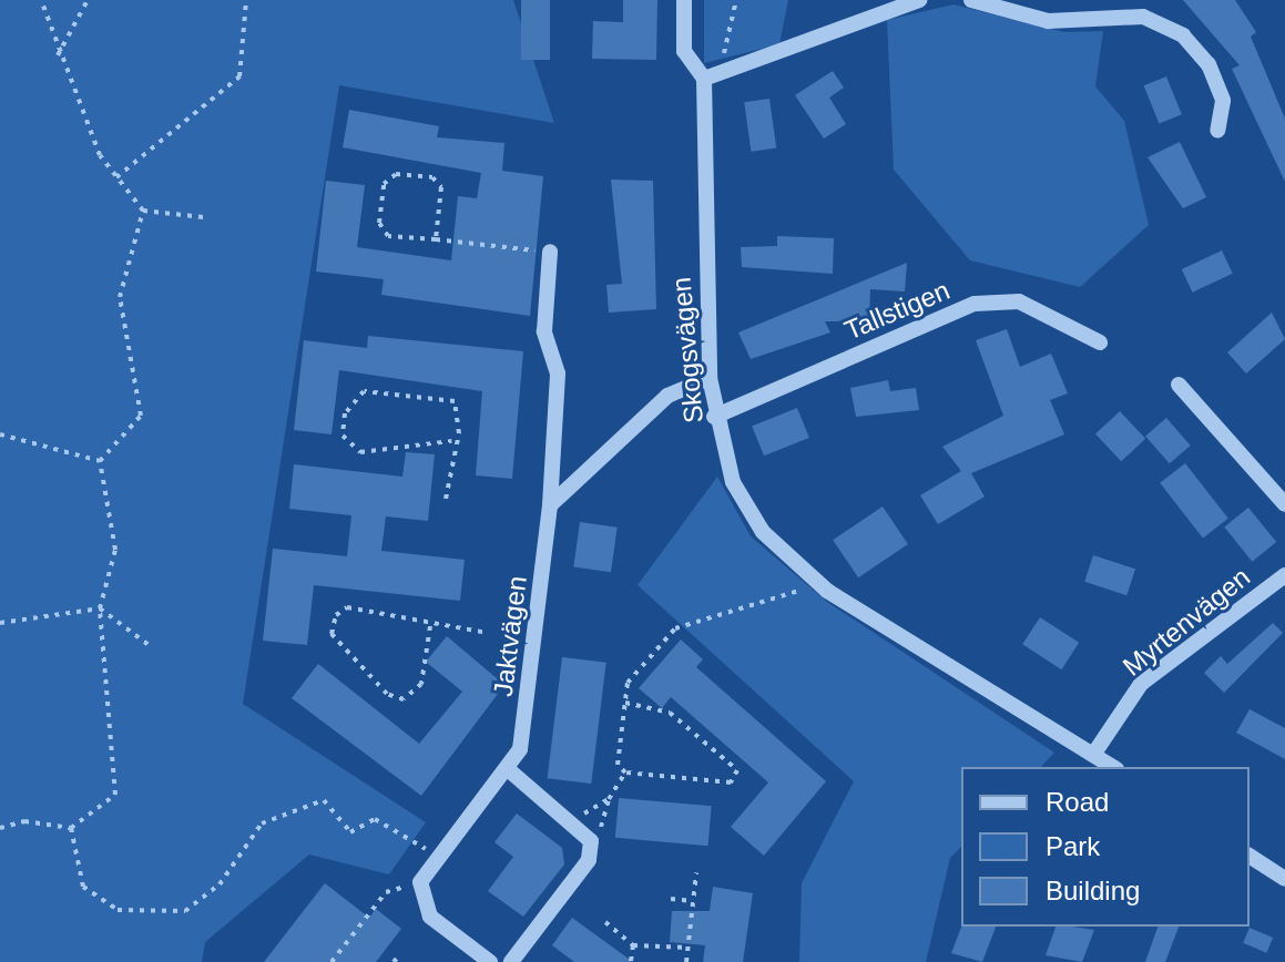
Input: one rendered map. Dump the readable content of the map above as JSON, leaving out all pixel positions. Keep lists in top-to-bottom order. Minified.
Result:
{"streets":{"street":["Tallstigen","Skogsvägen","Myrtenvägen","Jaktvägen"]},"crossings":[["Tallstigen","Skogsvägen"],["Skogsvägen","Myrtenvägen"]],"legend":["Road","Park","Building"]}
